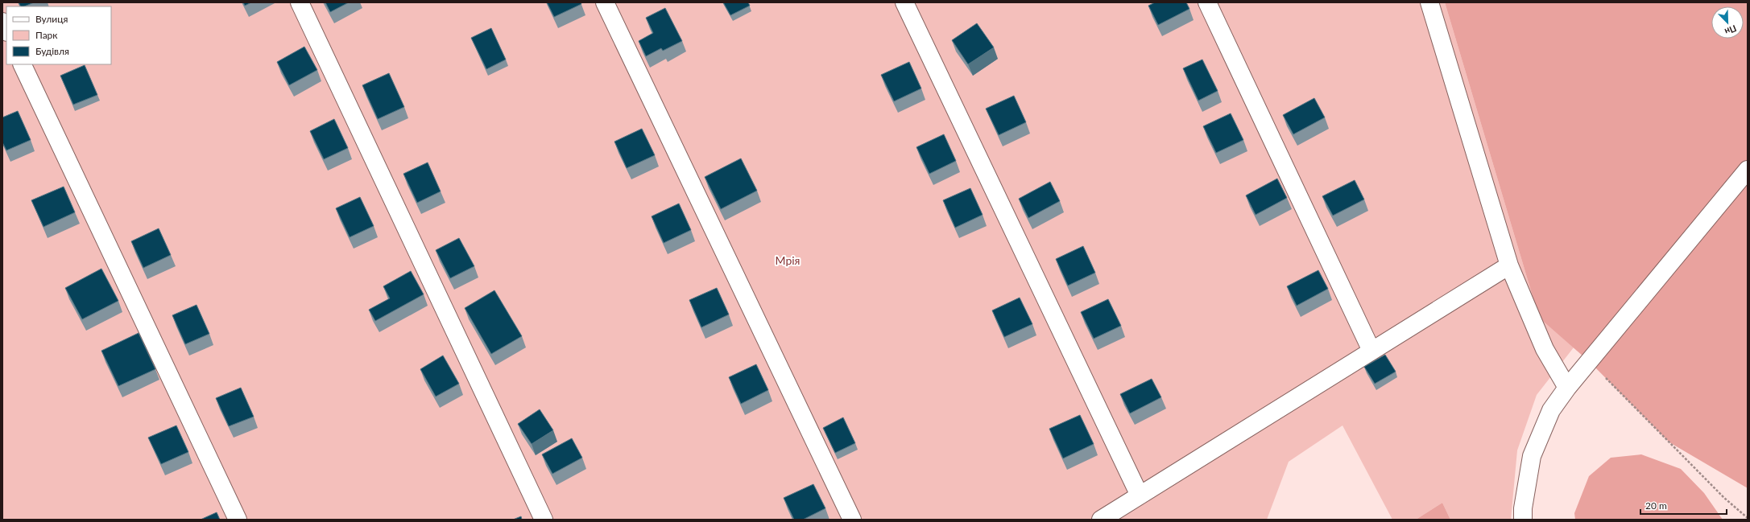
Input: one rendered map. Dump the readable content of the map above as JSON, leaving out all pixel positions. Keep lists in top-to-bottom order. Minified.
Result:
{"parks":["Мрія"],"legend":["Вулиця","Парк","Будівля"],"scale_bar":"20 m","north":"bottom right"}
